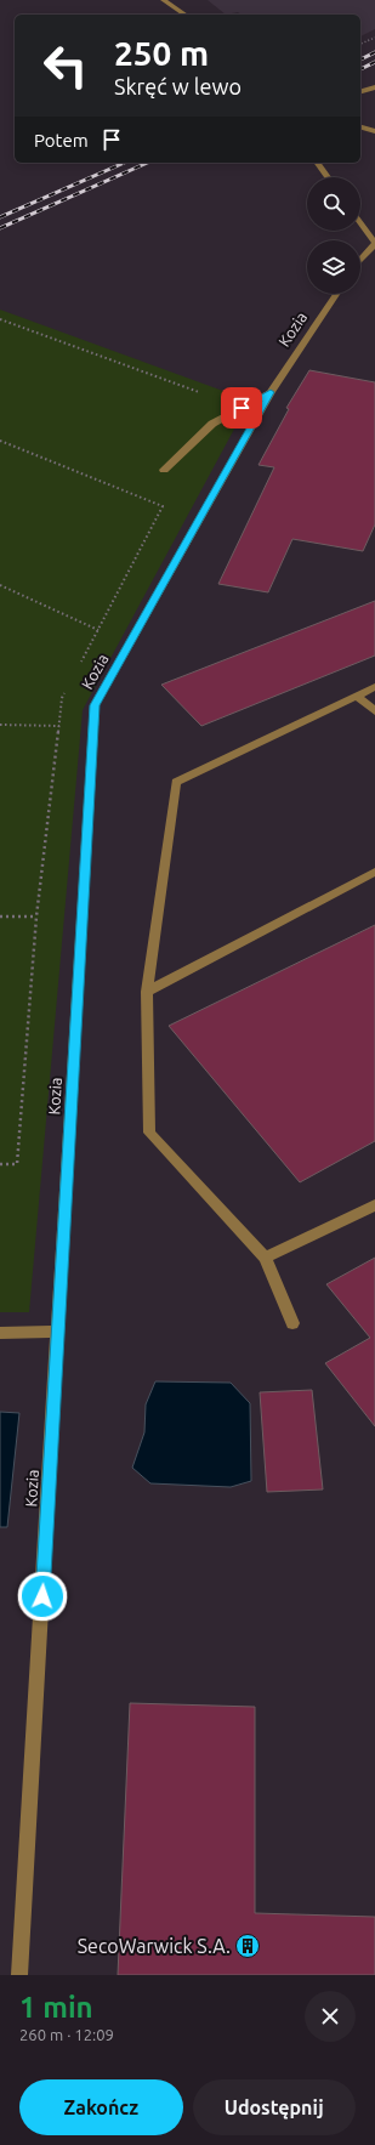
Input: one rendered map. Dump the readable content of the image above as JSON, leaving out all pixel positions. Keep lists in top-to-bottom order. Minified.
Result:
{"streets":{"street":["Kozia"]},"places":{"building":["SecoWarwick S.A."]},"page":{"turn":["250 m","Skręć w lewo"],"then":"Potem","heading":["1 min","260 m · 12:09"],"buttons":["Zakończ","Udostępnij"]}}
